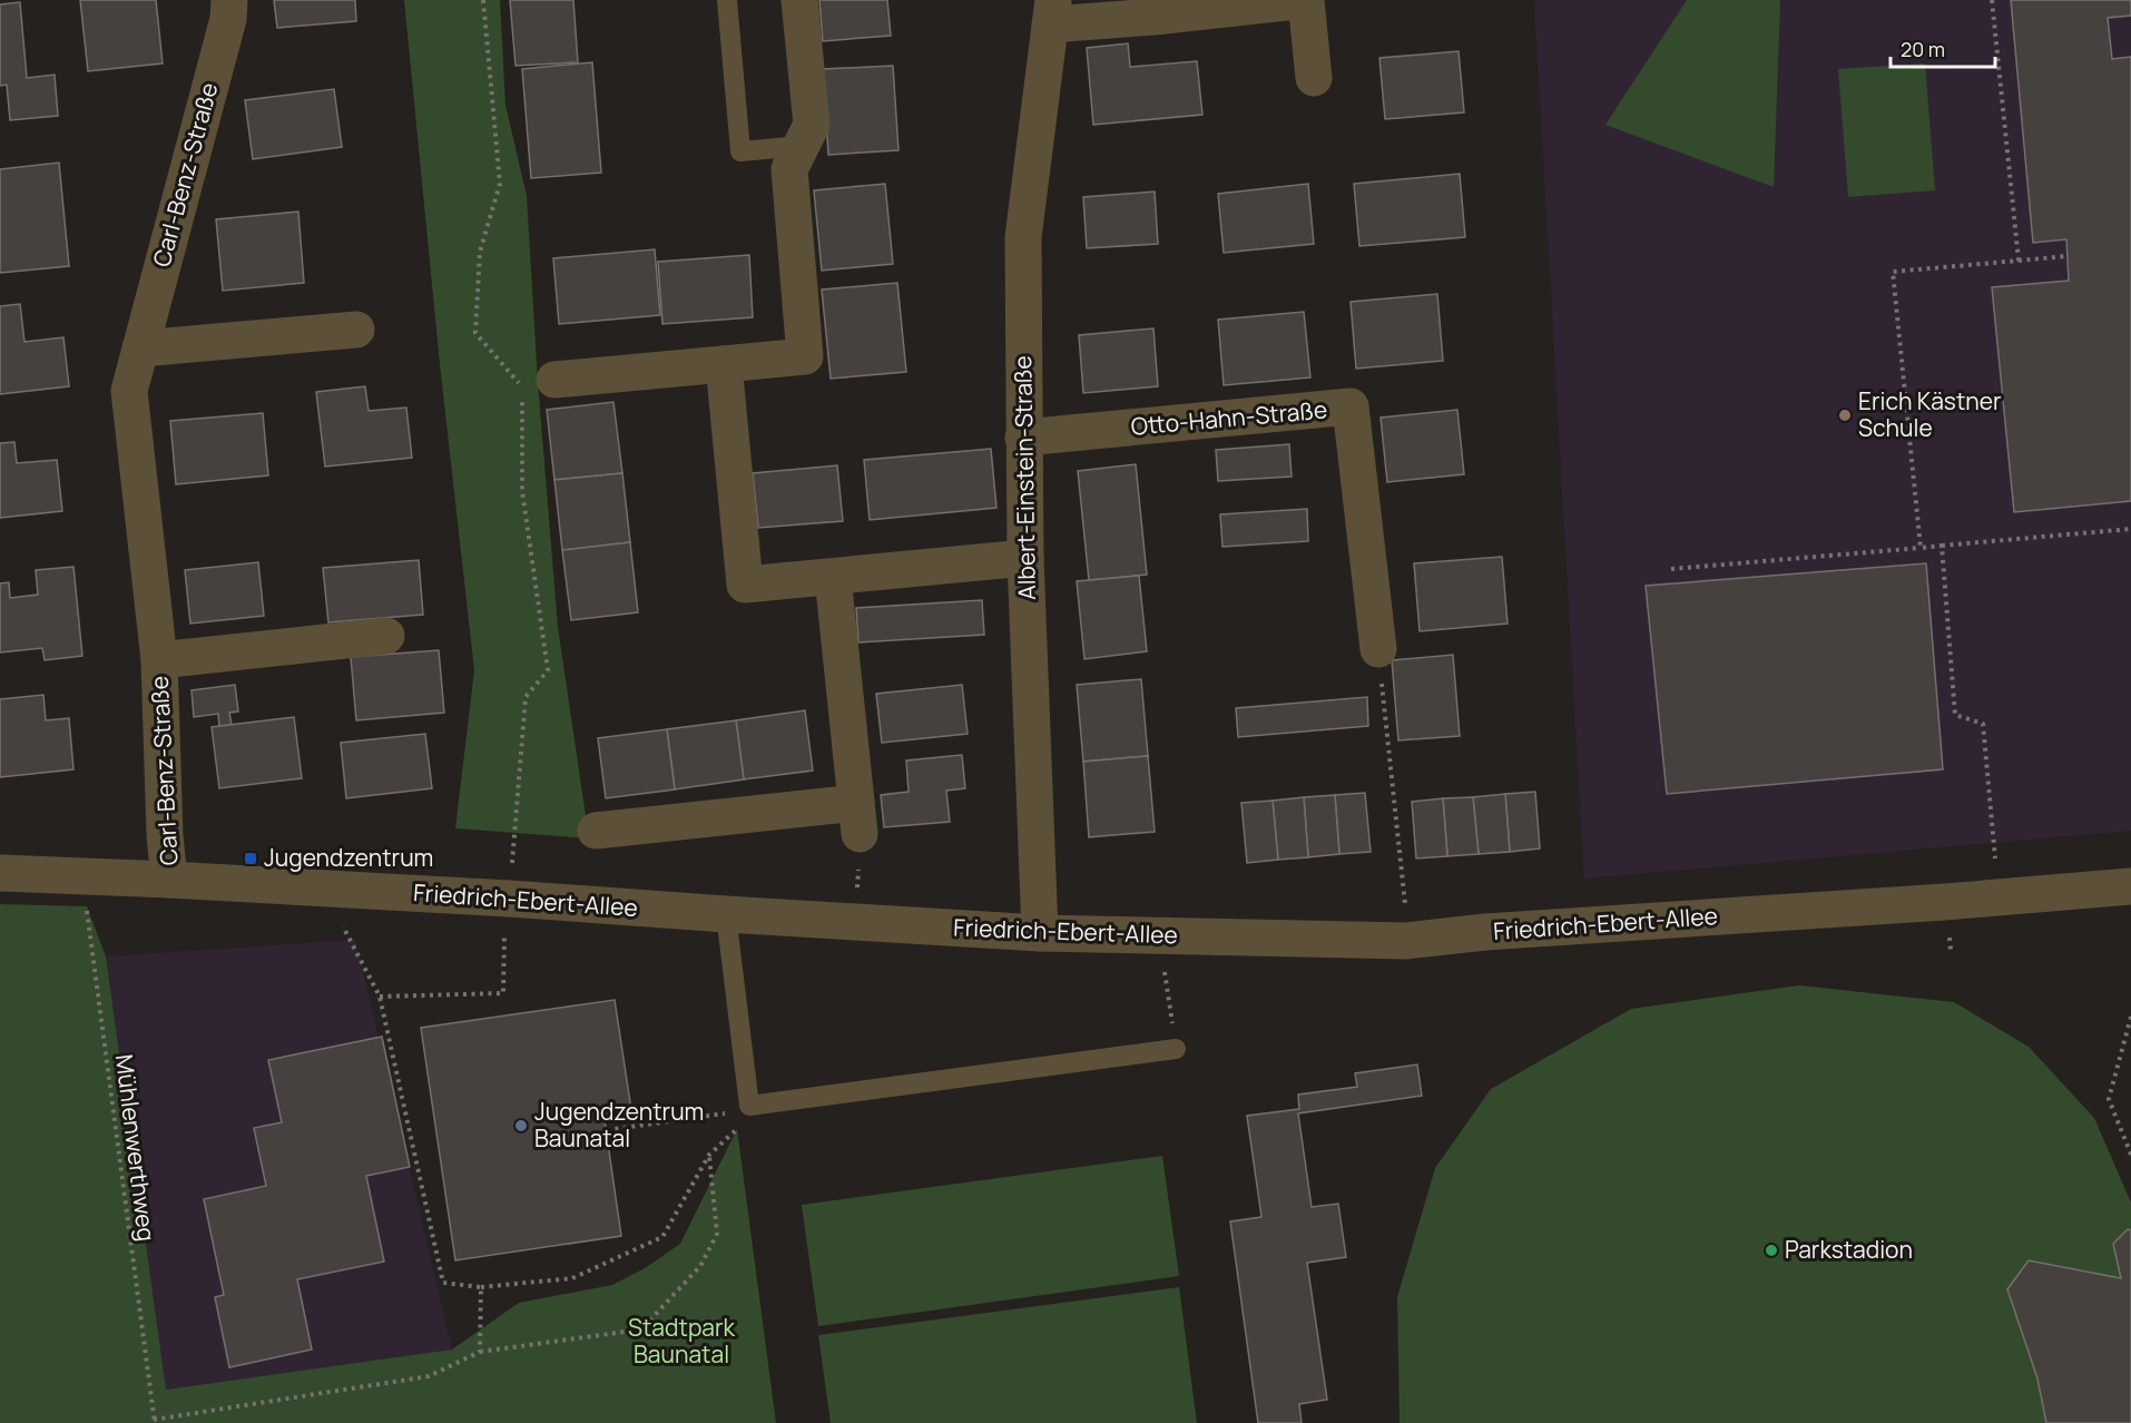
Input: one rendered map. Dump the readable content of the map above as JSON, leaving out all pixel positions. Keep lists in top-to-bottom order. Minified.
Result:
{"streets":{"street":["Carl-Benz-Straße","Otto-Hahn-Straße","Albert-Einstein-Straße","Friedrich-Ebert-Allee"],"path":["Mühlenwerthweg"]},"crossings":[["Carl-Benz-Straße","Friedrich-Ebert-Allee"],["Otto-Hahn-Straße","Albert-Einstein-Straße"],["Albert-Einstein-Straße","Friedrich-Ebert-Allee"],["Friedrich-Ebert-Allee","Mühlenwerthweg"]],"parks":["Stadtpark Baunatal"],"places":{"other":["Erich Kästner Schule","Jugendzentrum Baunatal","Parkstadion"],"transit":["Jugendzentrum"]},"scale_bar":"20 m"}
